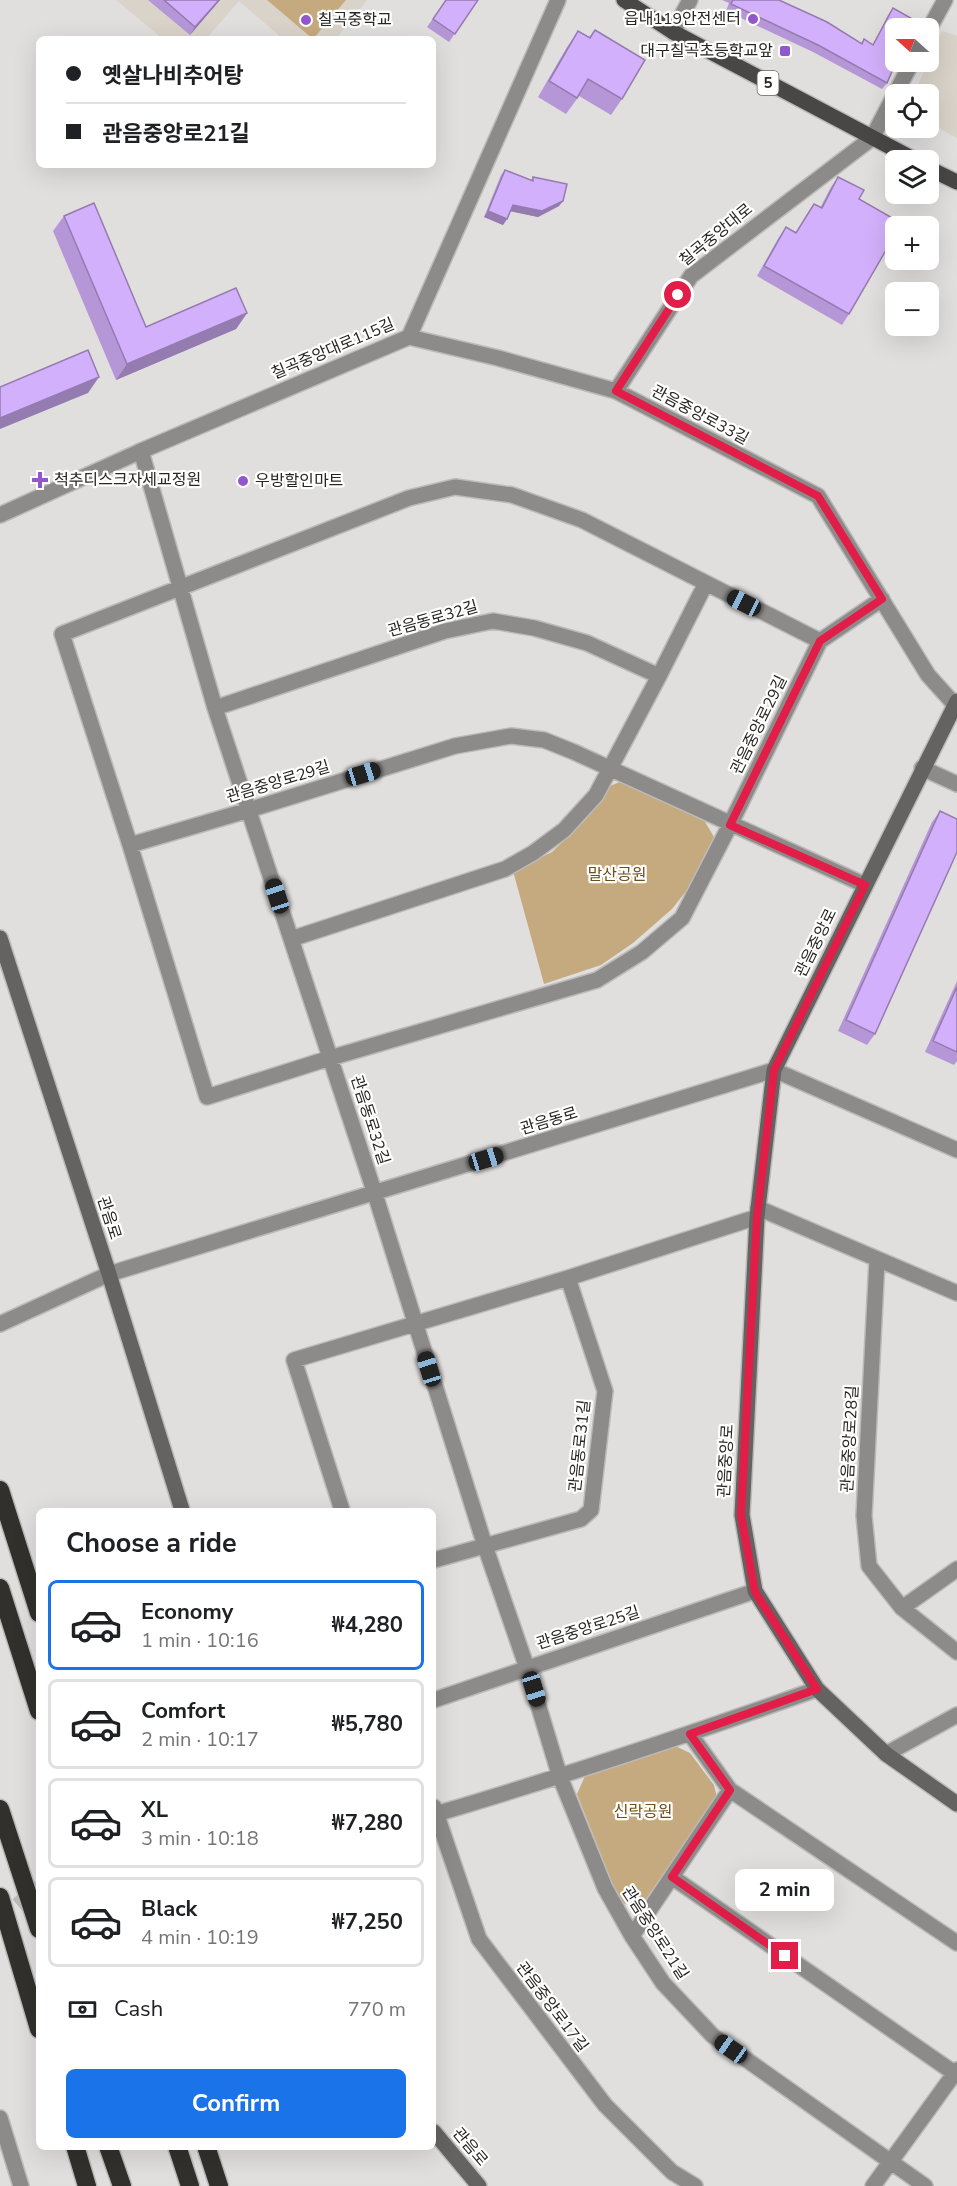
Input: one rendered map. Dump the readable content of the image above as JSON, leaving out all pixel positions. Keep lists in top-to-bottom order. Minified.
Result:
{"streets":{"main road":["5","관음중앙로","관음로"],"street":["칠곡중앙대로","칠곡중앙대로115길","관음중앙로33길","관음동로32길","관음중앙로29길","관음동로","관음중앙로28길","관음동로31길","관음중앙로25길","관음중앙로21길","관음중앙로17길"]},"crossings":[["5","칠곡중앙대로"],["칠곡중앙대로","관음중앙로33길"],["칠곡중앙대로115길","관음중앙로33길"],["칠곡중앙대로115길","관음동로32길"],["관음중앙로33길","관음중앙로"],["관음동로32길","관음중앙로29길"],["관음동로32길","관음동로"],["관음중앙로29길","관음중앙로"],["관음중앙로","관음동로"],["관음중앙로","관음중앙로25길"],["관음동로","관음로"],["관음중앙로25길","관음중앙로21길"],["관음중앙로21길","관음중앙로17길"]],"parks":["말산공원","신락공원"],"places":{"other":["읍내119안전센터","칠곡중학교","우방할인마트"],"transit":["대구칠곡초등학교앞"],"health":["척추디스크자세교정원"]},"north":"left","page":{"map_buttons":["+","−"],"banner":["옛살나비추어탕","관음중앙로21길"],"heading":"Choose a ride","list":[{"name":"Economy","note":"1 min · 10:16","value":"₩4,280"},{"name":"Comfort","note":"2 min · 10:17","value":"₩5,780"},{"name":"XL","note":"3 min · 10:18","value":"₩7,280"},{"name":"Black","note":"4 min · 10:19","value":"₩7,250"}],"bubble":"2 min","pay":["Cash","770 m"],"buttons":"Confirm"}}
